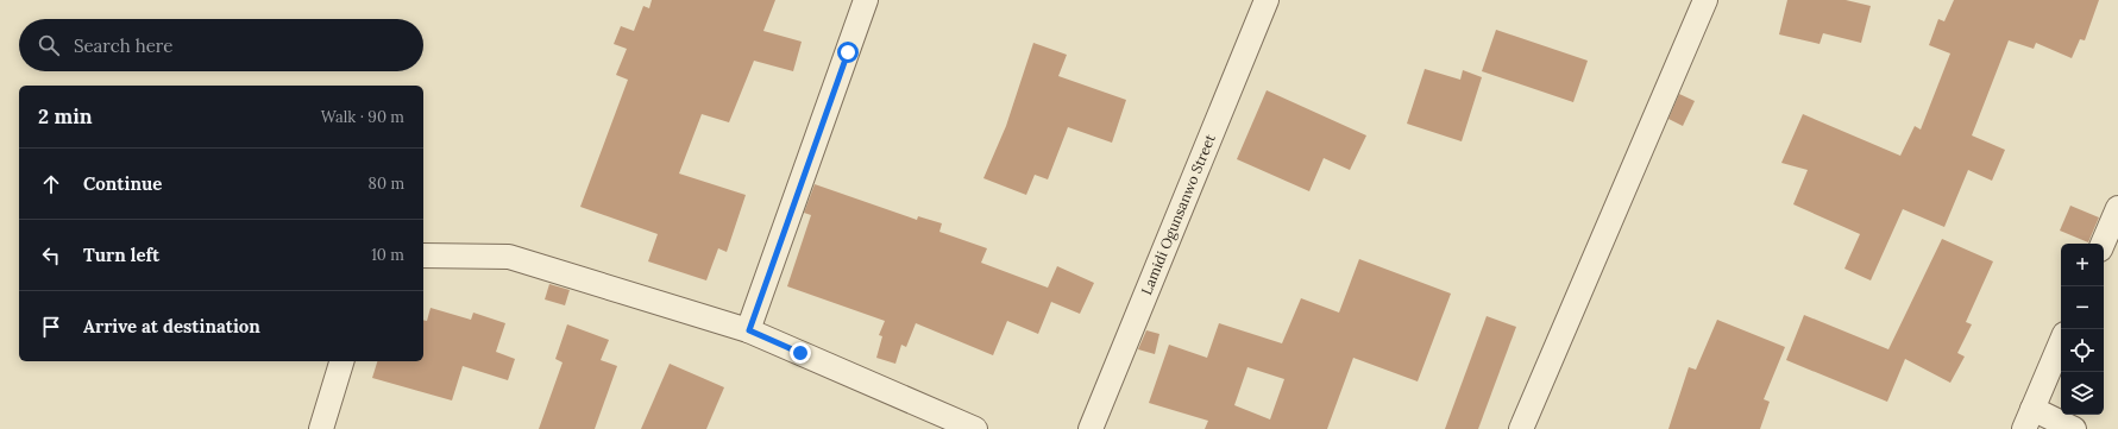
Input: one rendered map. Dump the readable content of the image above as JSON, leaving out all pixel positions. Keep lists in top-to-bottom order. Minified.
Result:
{"streets":{"street":["Lamidi Ogunsanwo Street"]},"page":{"search":"Search here","heading":["2 min","Walk · 90 m"],"list":[["Continue","80 m"],["Turn left","10 m"],"Arrive at destination"],"map_buttons":["+","−"]}}
